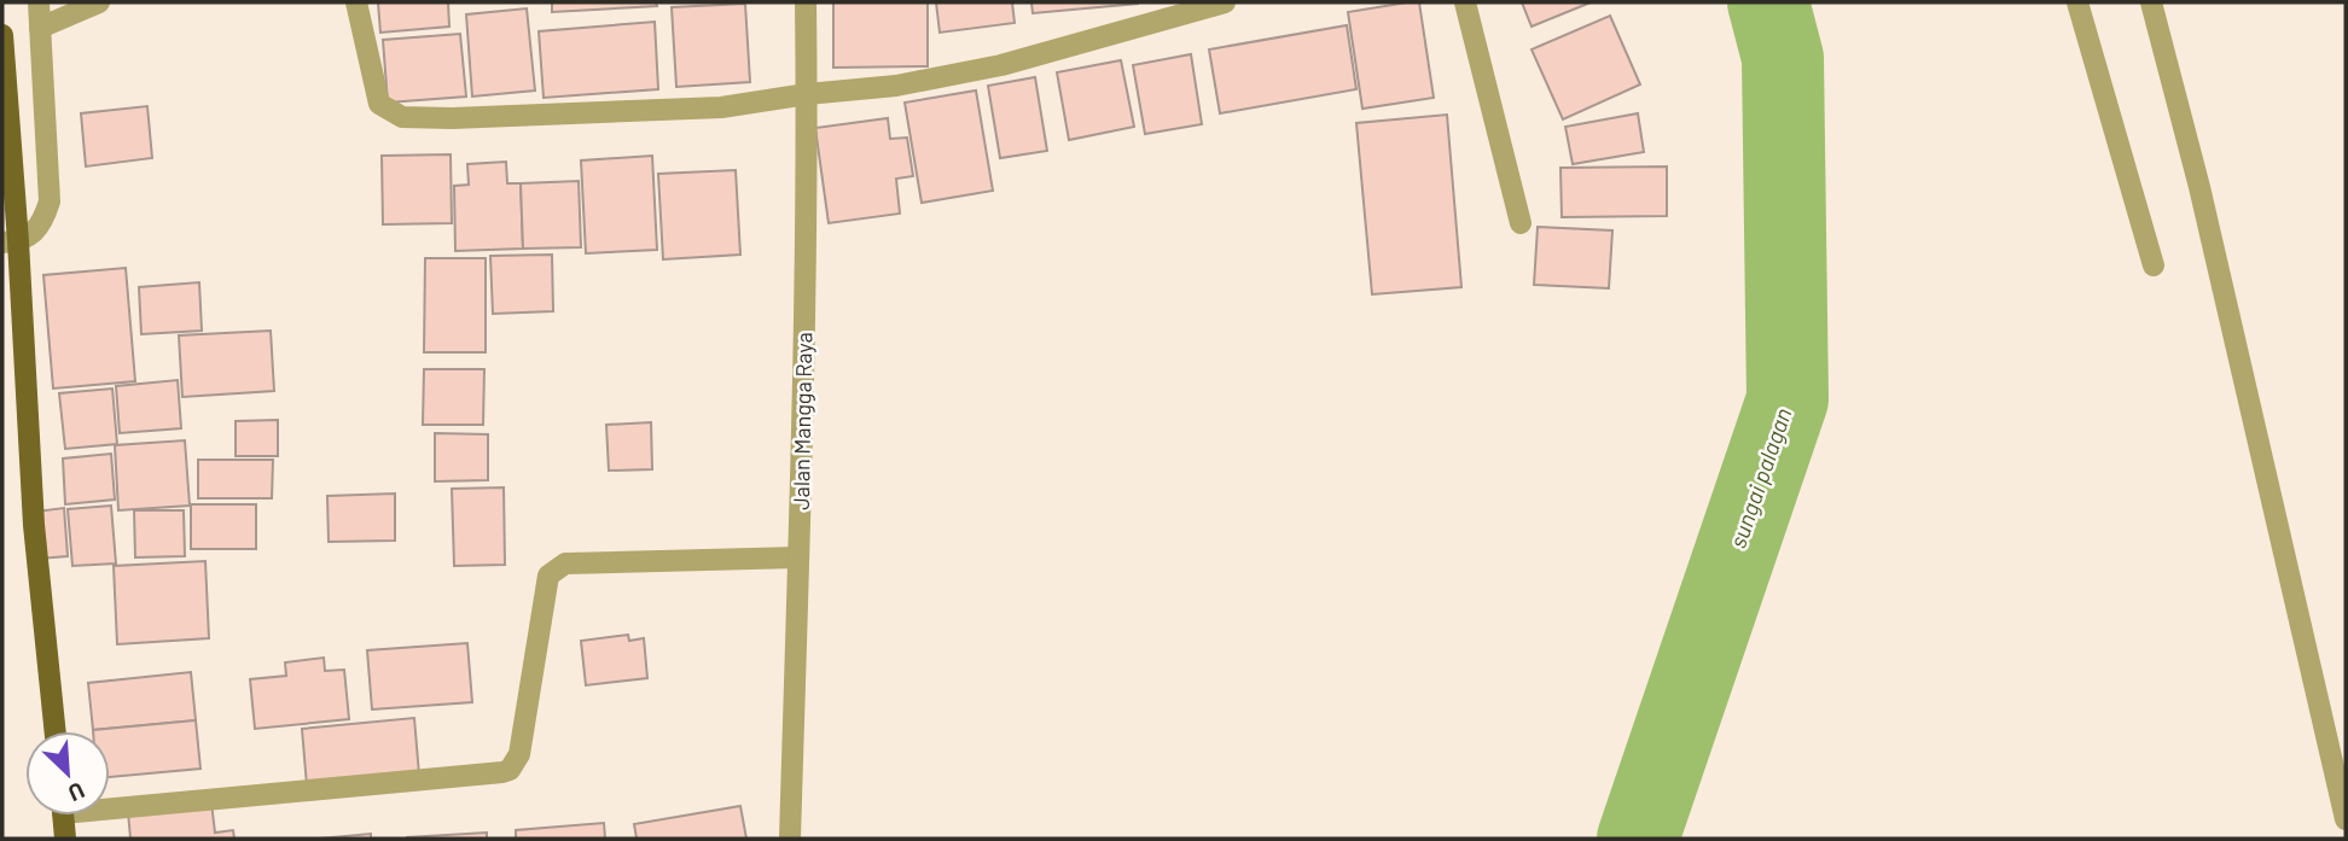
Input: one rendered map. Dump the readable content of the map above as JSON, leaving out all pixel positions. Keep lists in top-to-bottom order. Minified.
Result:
{"streets":{"street":["Jalan Mangga Raya"]},"water":["sungai palagan"],"north":"bottom right"}
